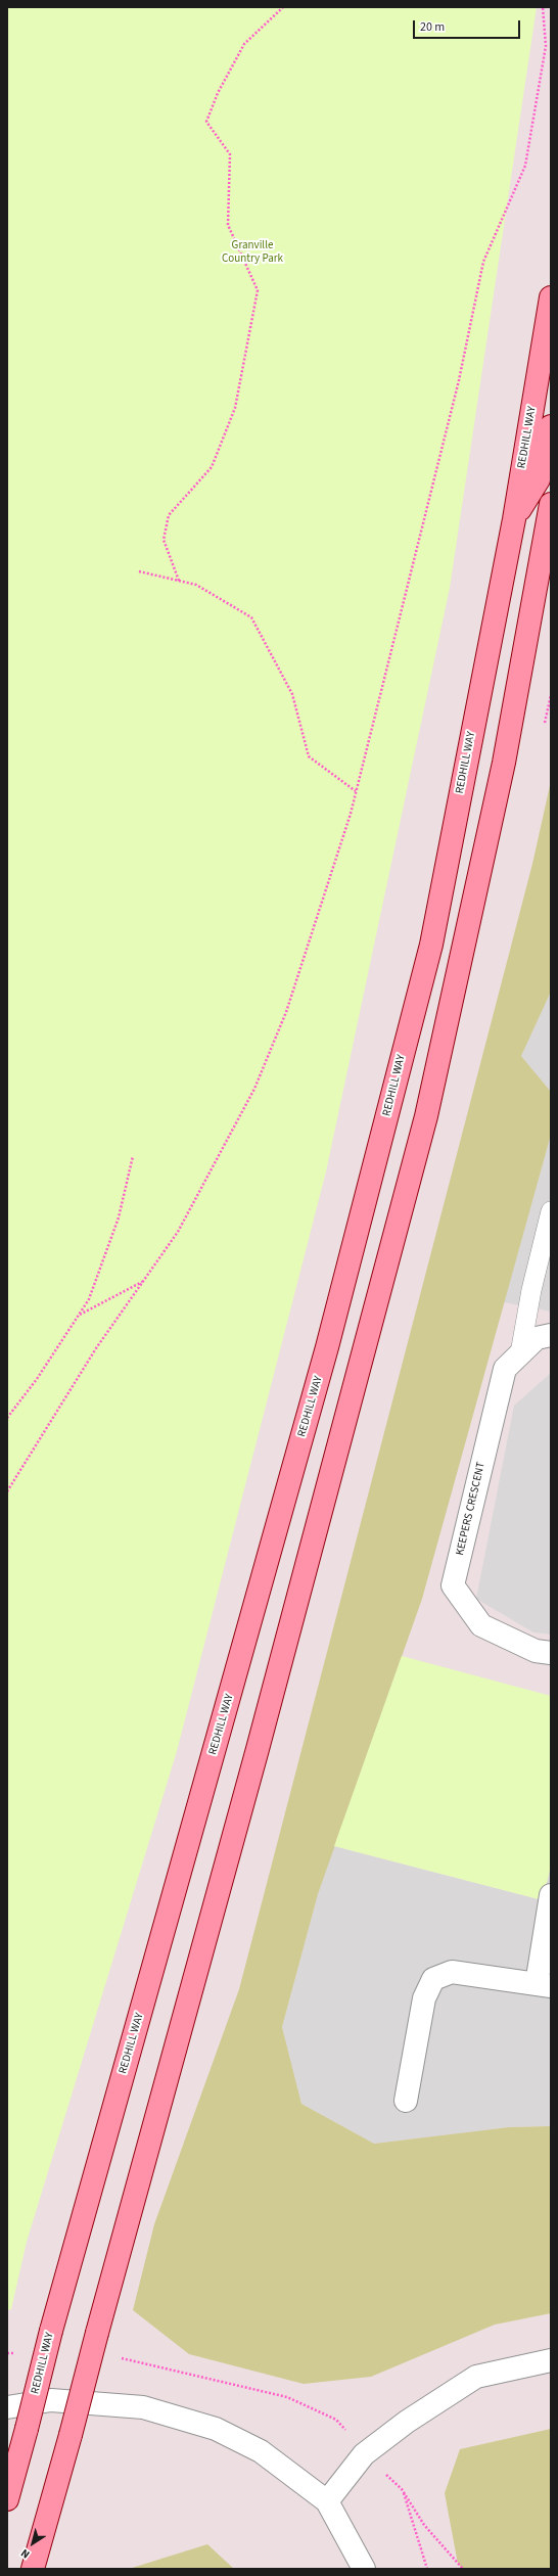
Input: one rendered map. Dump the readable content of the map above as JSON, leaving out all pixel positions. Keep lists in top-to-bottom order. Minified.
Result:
{"streets":{"main road":["REDHILL WAY"],"street":["KEEPERS CRESCENT"]},"parks":["Granville Country Park"],"scale_bar":"20 m","north":"bottom left"}
